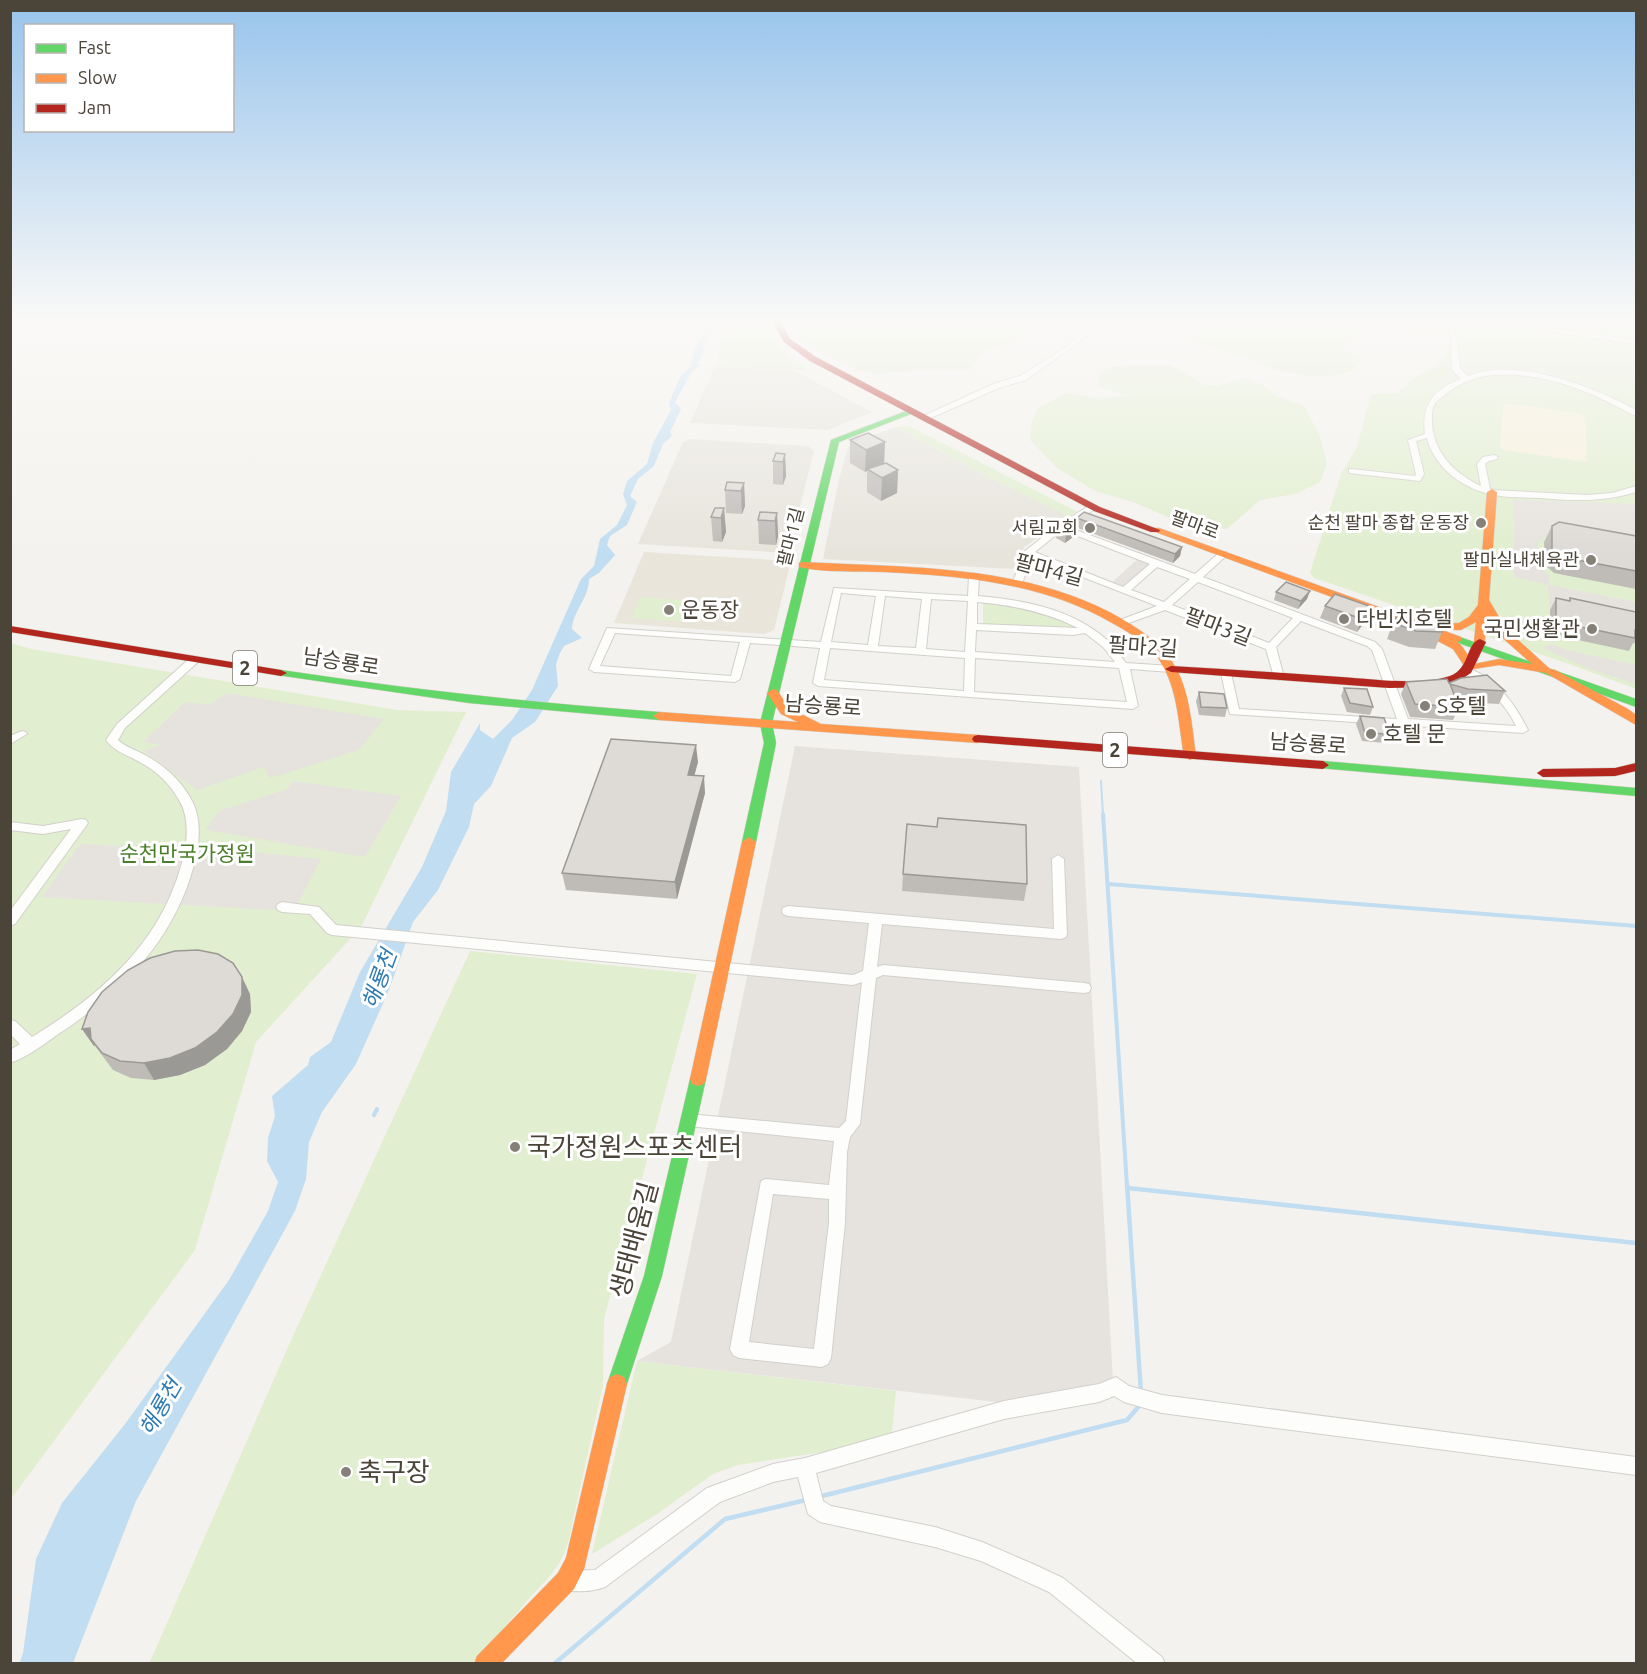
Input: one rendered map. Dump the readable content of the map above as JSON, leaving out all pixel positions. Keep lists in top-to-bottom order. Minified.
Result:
{"streets":{"street":["팔마로","팔마1길","팔마4길","팔마3길","팔마2길","남승룡로","2","생태배움길"]},"crossings":[["팔마로","팔마1길"],["팔마로","팔마3길"],["팔마로","팔마2길"],["팔마1길","팔마4길"],["팔마1길","팔마2길"],["팔마1길","남승룡로"],["팔마1길","생태배움길"],["팔마4길","팔마2길"],["팔마4길","남승룡로"],["팔마3길","팔마2길"],["남승룡로","생태배움길"]],"water":["해룡천"],"parks":["순천만국가정원"],"places":["순천 팔마 종합 운동장","서림교회","팔마실내체육관","운동장","다빈치호텔","국민생활관","S호텔","호텔 문","국가정원스포츠센터","축구장"],"legend":["Fast","Slow","Jam"]}
